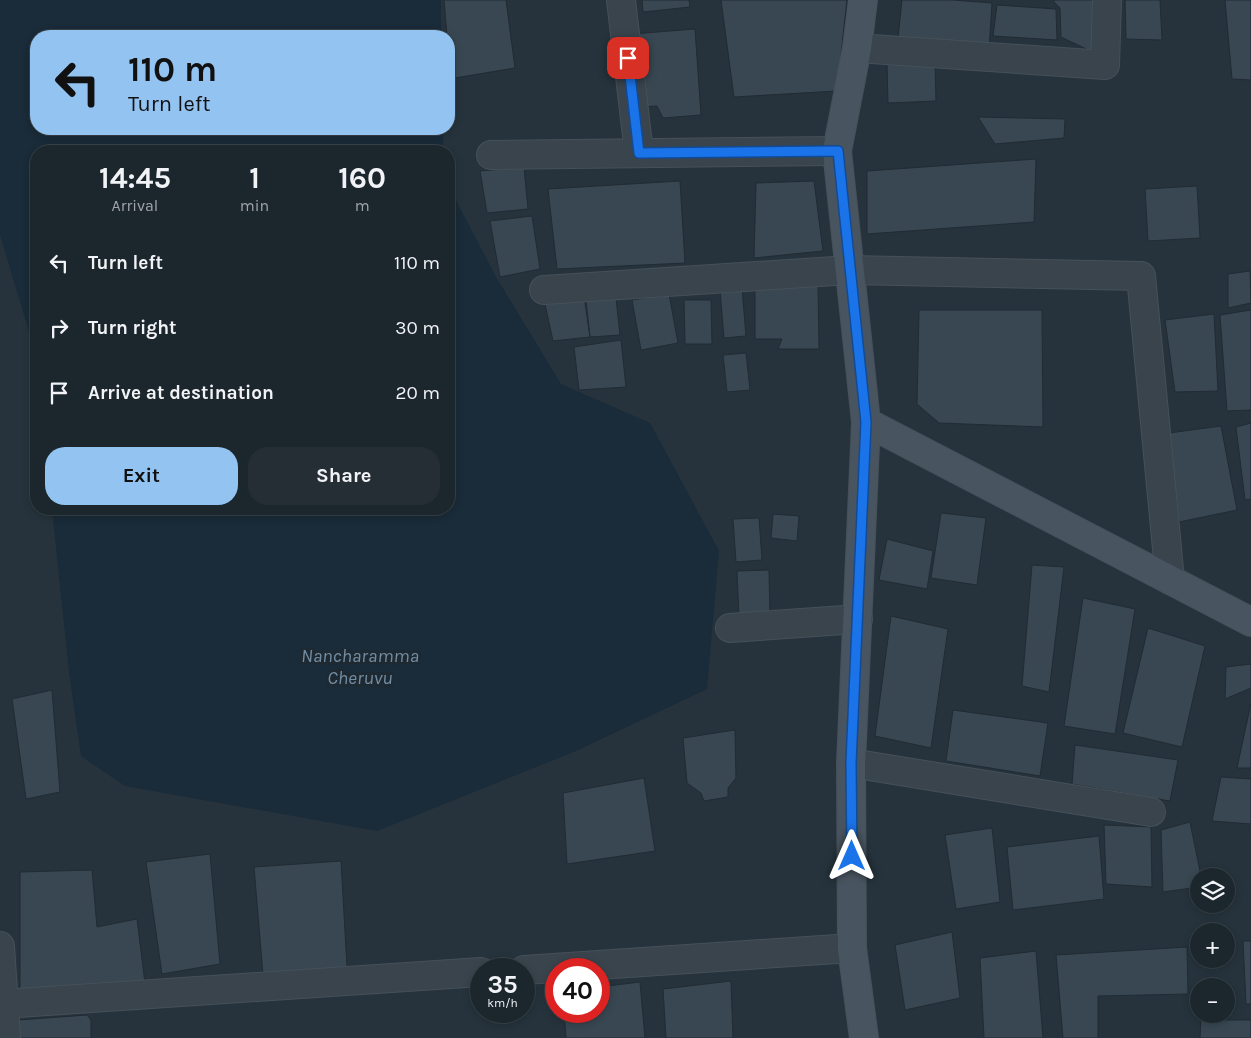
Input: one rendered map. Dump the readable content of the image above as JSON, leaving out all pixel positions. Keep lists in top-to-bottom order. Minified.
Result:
{"water":["Nancharamma Cheruvu"],"page":{"turn":["110 m","Turn left"],"eta":["14:45","Arrival","1","min","160","m"],"list":[{"name":"Turn left","value":"110 m"},{"name":"Turn right","value":"30 m"},{"name":"Arrive at destination","value":"20 m"}],"buttons":["Exit","Share"],"map_buttons":["+","−"],"speed":"35 km/h","limit":"40"}}
